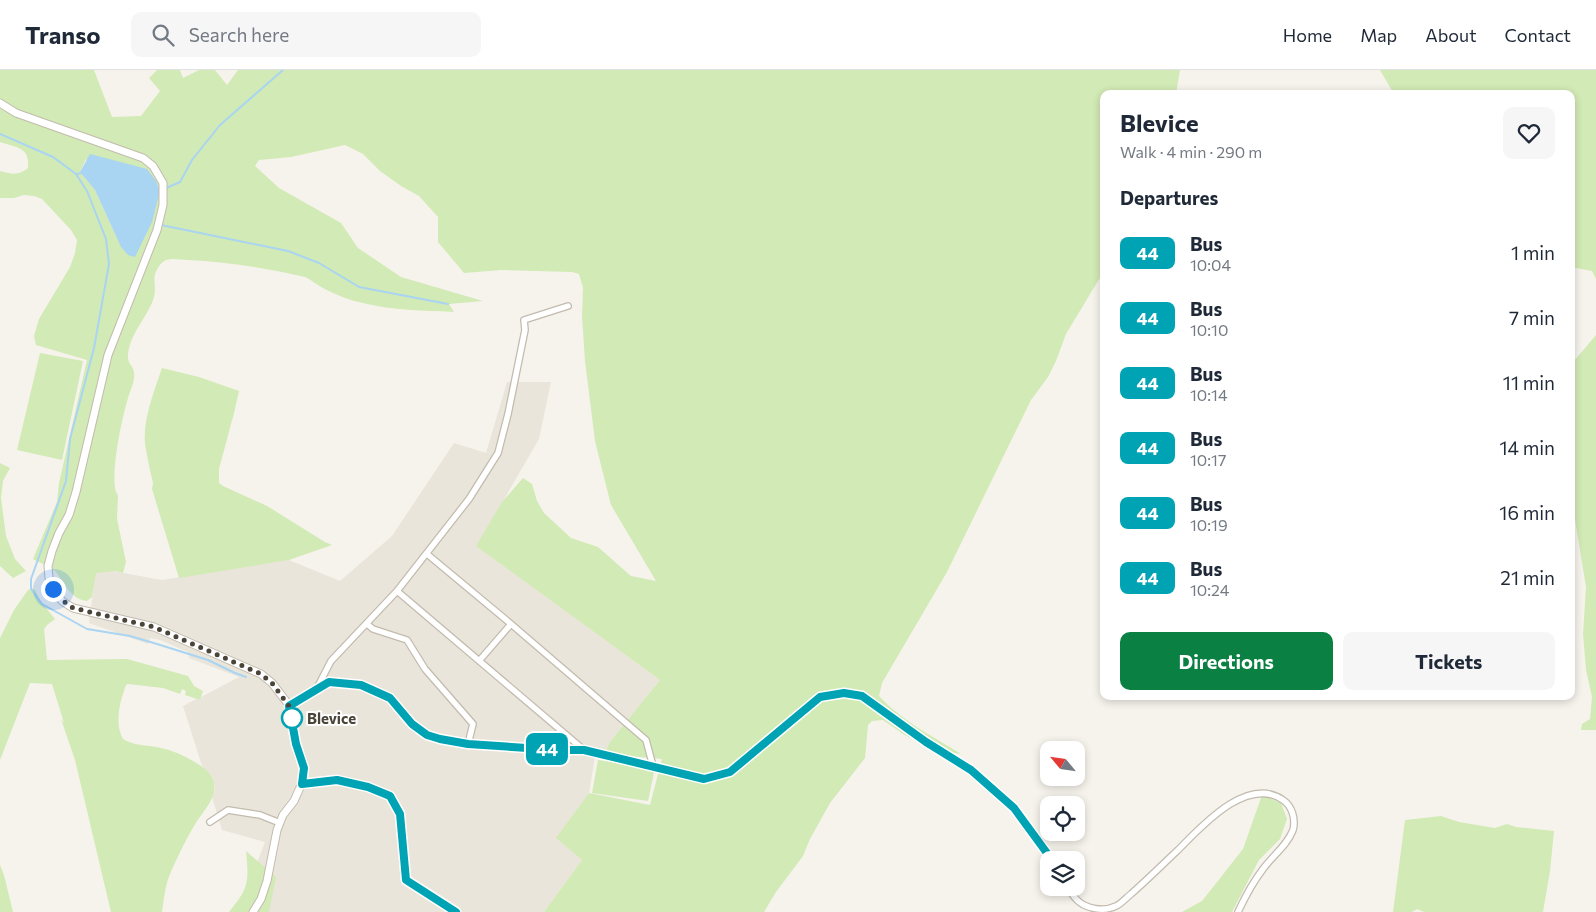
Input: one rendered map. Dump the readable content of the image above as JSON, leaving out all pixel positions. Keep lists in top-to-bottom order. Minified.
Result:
{"places":["Blevice"],"lines":["bus line 44"],"north":"top left","page":{"header":"Transo","search":"Search here","nav":["Home","Map","About","Contact"],"on_map":"44","heading":[["Blevice","Walk · 4 min · 290 m"],"Departures"],"list":[{"mark":"44","name":"Bus","note":"10:04","value":"1 min"},{"mark":"44","name":"Bus","note":"10:10","value":"7 min"},{"mark":"44","name":"Bus","note":"10:14","value":"11 min"},{"mark":"44","name":"Bus","note":"10:17","value":"14 min"},{"mark":"44","name":"Bus","note":"10:19","value":"16 min"},{"mark":"44","name":"Bus","note":"10:24","value":"21 min"}],"buttons":["Directions","Tickets"]}}
